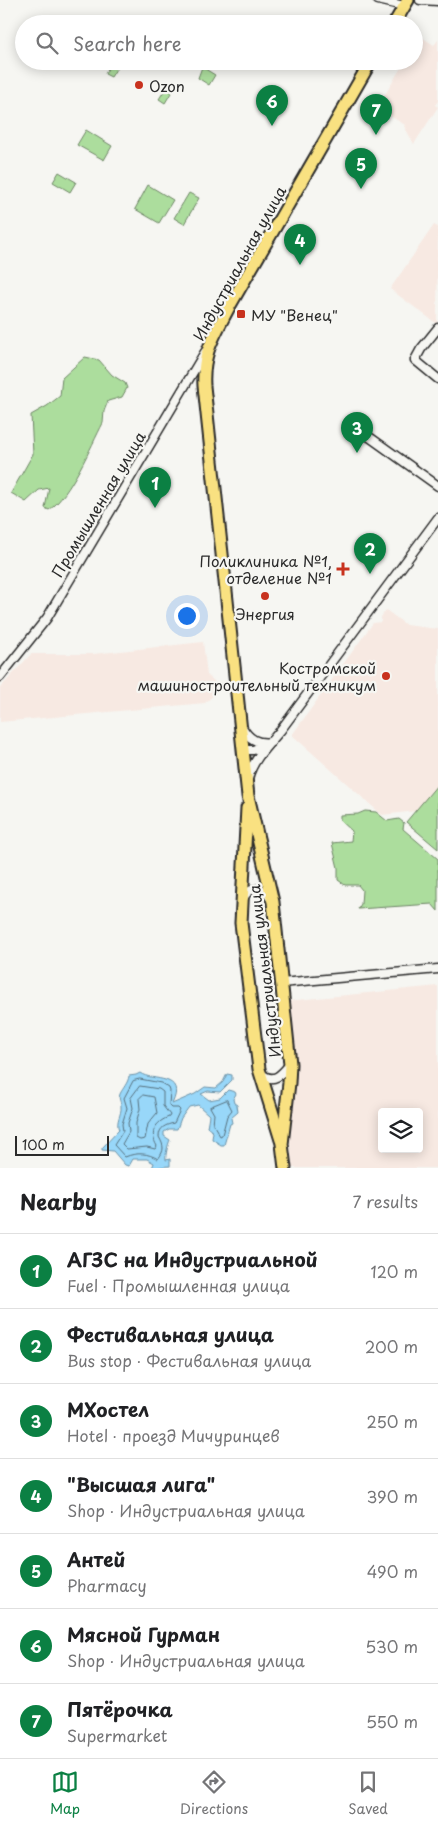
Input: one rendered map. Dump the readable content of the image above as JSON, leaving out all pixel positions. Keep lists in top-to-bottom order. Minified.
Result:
{"streets":{"highway":["Индустриальная улица"],"street":["Промышленная улица"]},"crossings":[["Индустриальная улица","Промышленная улица"]],"places":{"other":["Ozon","Энергия","Костромской машиностроительный техникум"],"transit":["МУ \"Венец\""],"health":["Поликлиника №1, отделение №1"]},"scale_bar":"100 m","page":{"search":"Search here","pins":["6","7","5","4","3","1","2"],"scale":"100 m","heading":["Nearby","7 results"],"list":[{"mark":"1","name":"АГЗС на Индустриальной","note":"Fuel · Промышленная улица","value":"120 m"},{"mark":"2","name":"Фестивальная улица","note":"Bus stop · Фестивальная улица","value":"200 m"},{"mark":"3","name":"МХостел","note":"Hotel · проезд Мичуринцев","value":"250 m"},{"mark":"4","name":"\"Высшая лига\"","note":"Shop · Индустриальная улица","value":"390 m"},{"mark":"5","name":"Антей","note":"Pharmacy","value":"490 m"},{"mark":"6","name":"Мясной Гурман","note":"Shop · Индустриальная улица","value":"530 m"},{"mark":"7","name":"Пятёрочка","note":"Supermarket","value":"550 m"}],"nav":["Map","Directions","Saved"]}}
